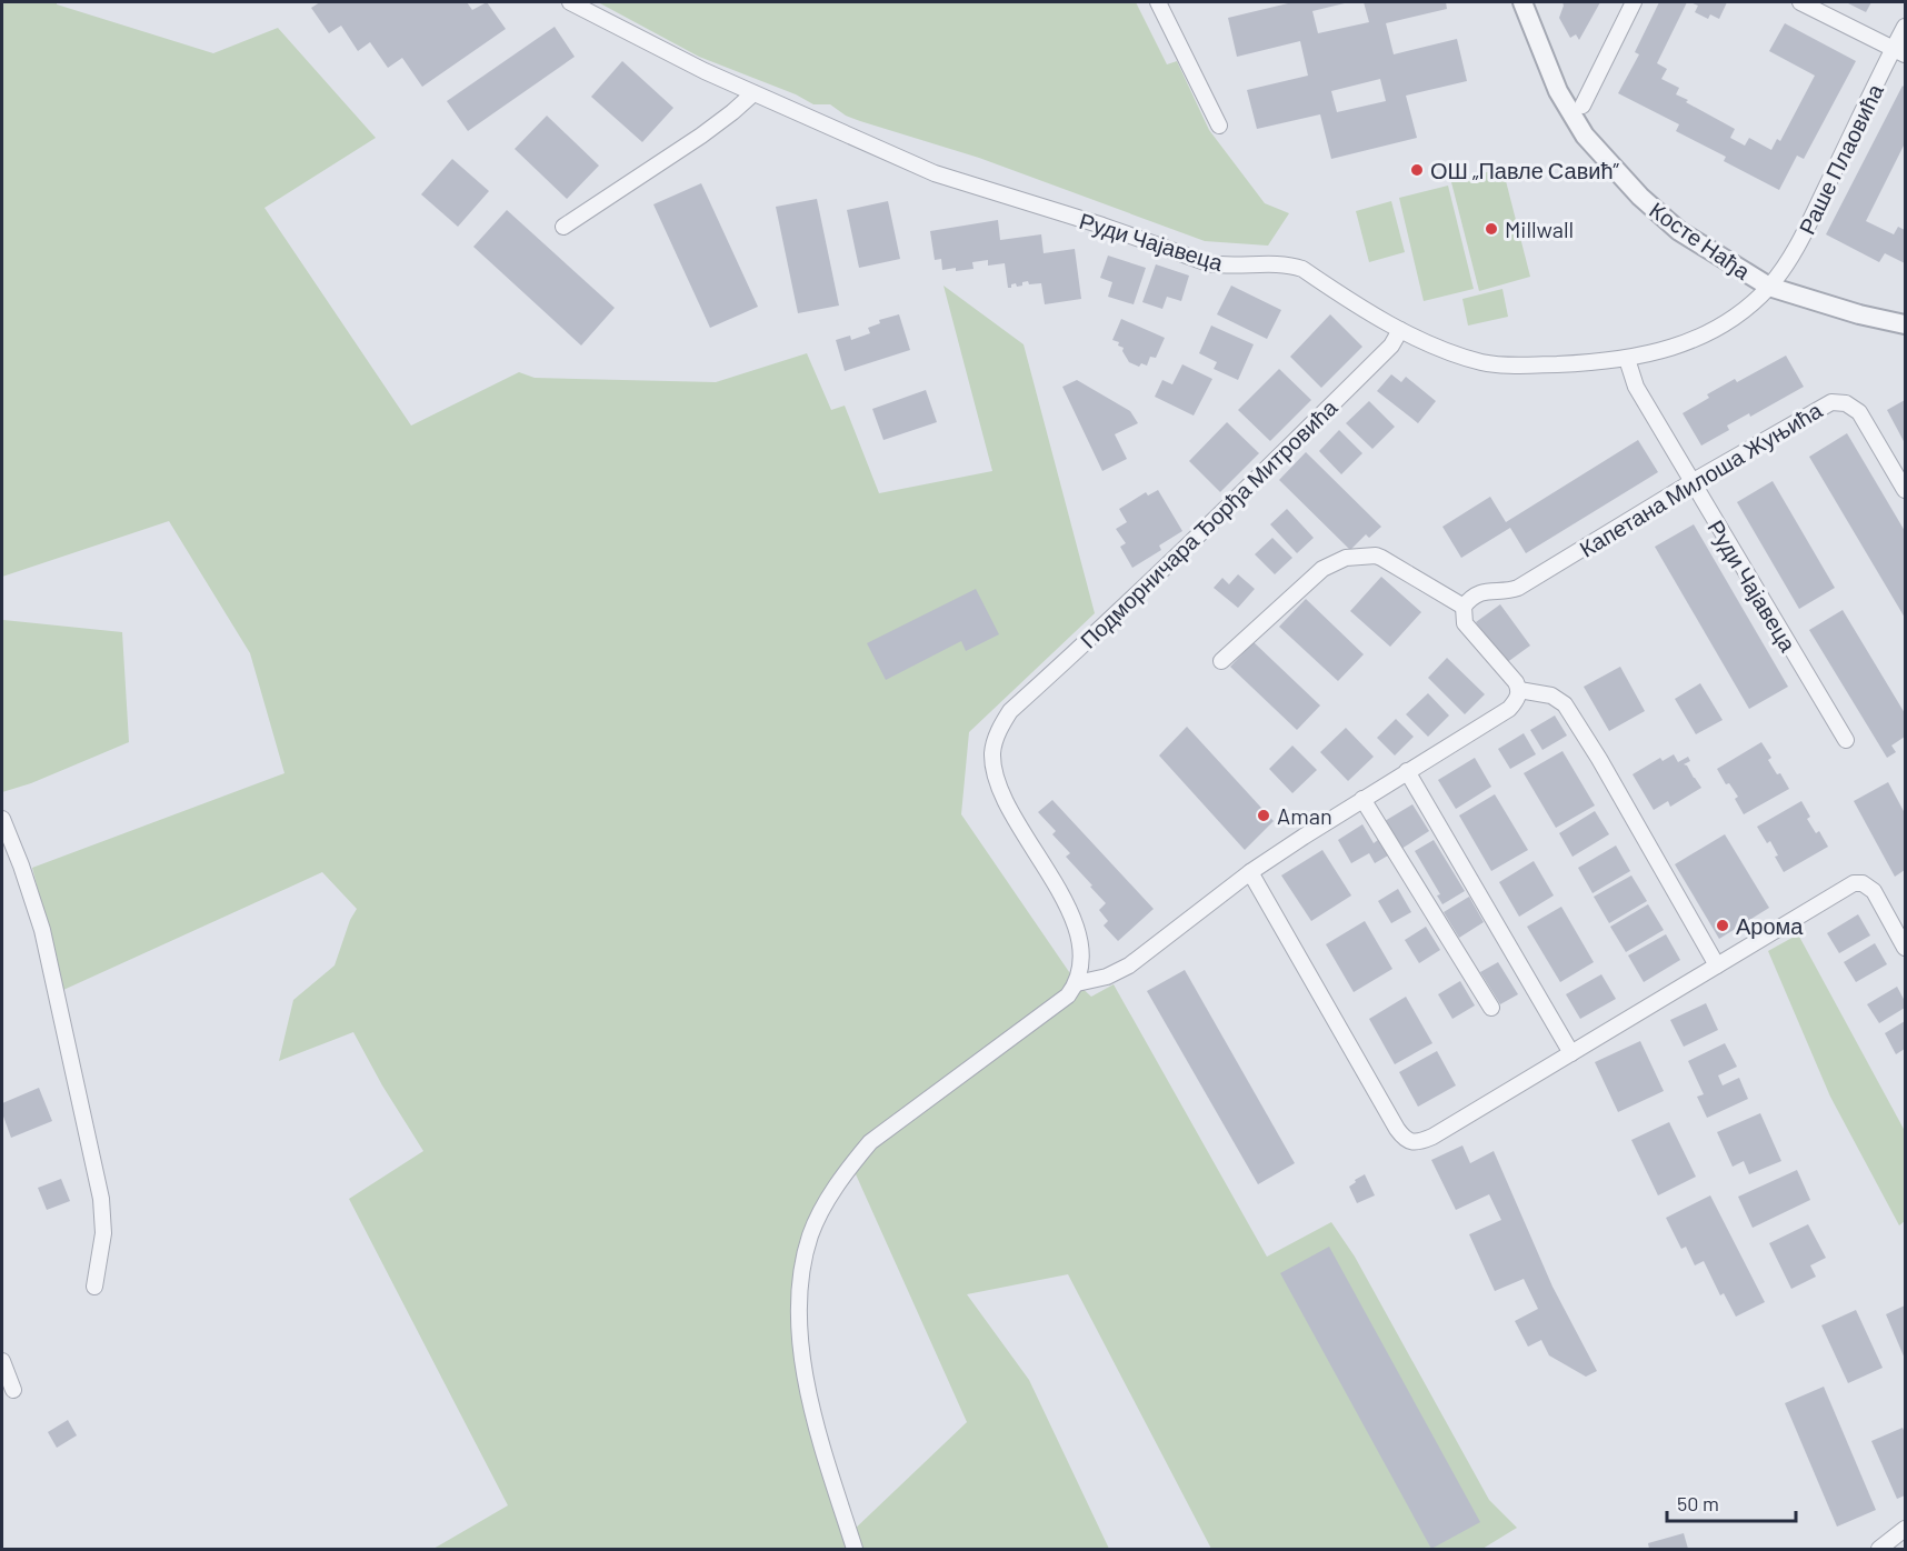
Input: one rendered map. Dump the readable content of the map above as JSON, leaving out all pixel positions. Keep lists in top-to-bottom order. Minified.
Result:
{"streets":{"street":["Раше Плаовића","Косте Нађа","Руди Чајавеца","Капетана Милоша Жуњића","Подморничара Ђорђа Митровића"]},"crossings":[["Раше Плаовића","Косте Нађа"],["Раше Плаовића","Руди Чајавеца"],["Косте Нађа","Руди Чајавеца"],["Руди Чајавеца","Капетана Милоша Жуњића"],["Руди Чајавеца","Подморничара Ђорђа Митровића"]],"places":["ОШ „Павле Савић”","Millwall","Aman","Арома"],"scale_bar":"50 m"}
